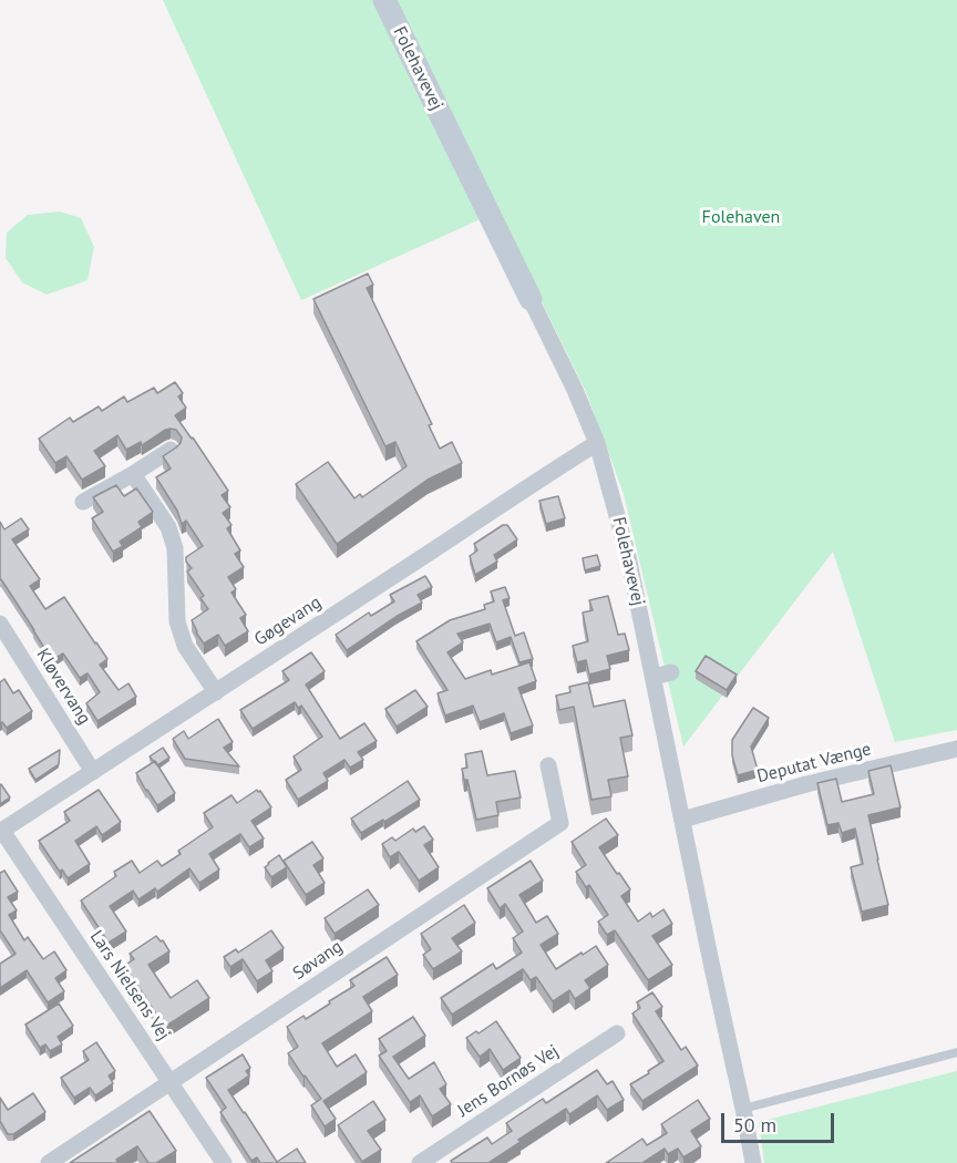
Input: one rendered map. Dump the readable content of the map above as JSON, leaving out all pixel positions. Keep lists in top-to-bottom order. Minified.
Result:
{"streets":{"street":["Folehavevej","Gøgevang","Kløvervang","Deputat Vænge","Søvang","Lars Nielsens Vej","Jens Bornøs Vej"]},"crossings":[["Folehavevej","Gøgevang"],["Folehavevej","Deputat Vænge"],["Gøgevang","Kløvervang"],["Gøgevang","Lars Nielsens Vej"],["Søvang","Lars Nielsens Vej"]],"parks":["Folehaven"],"scale_bar":"50 m"}
